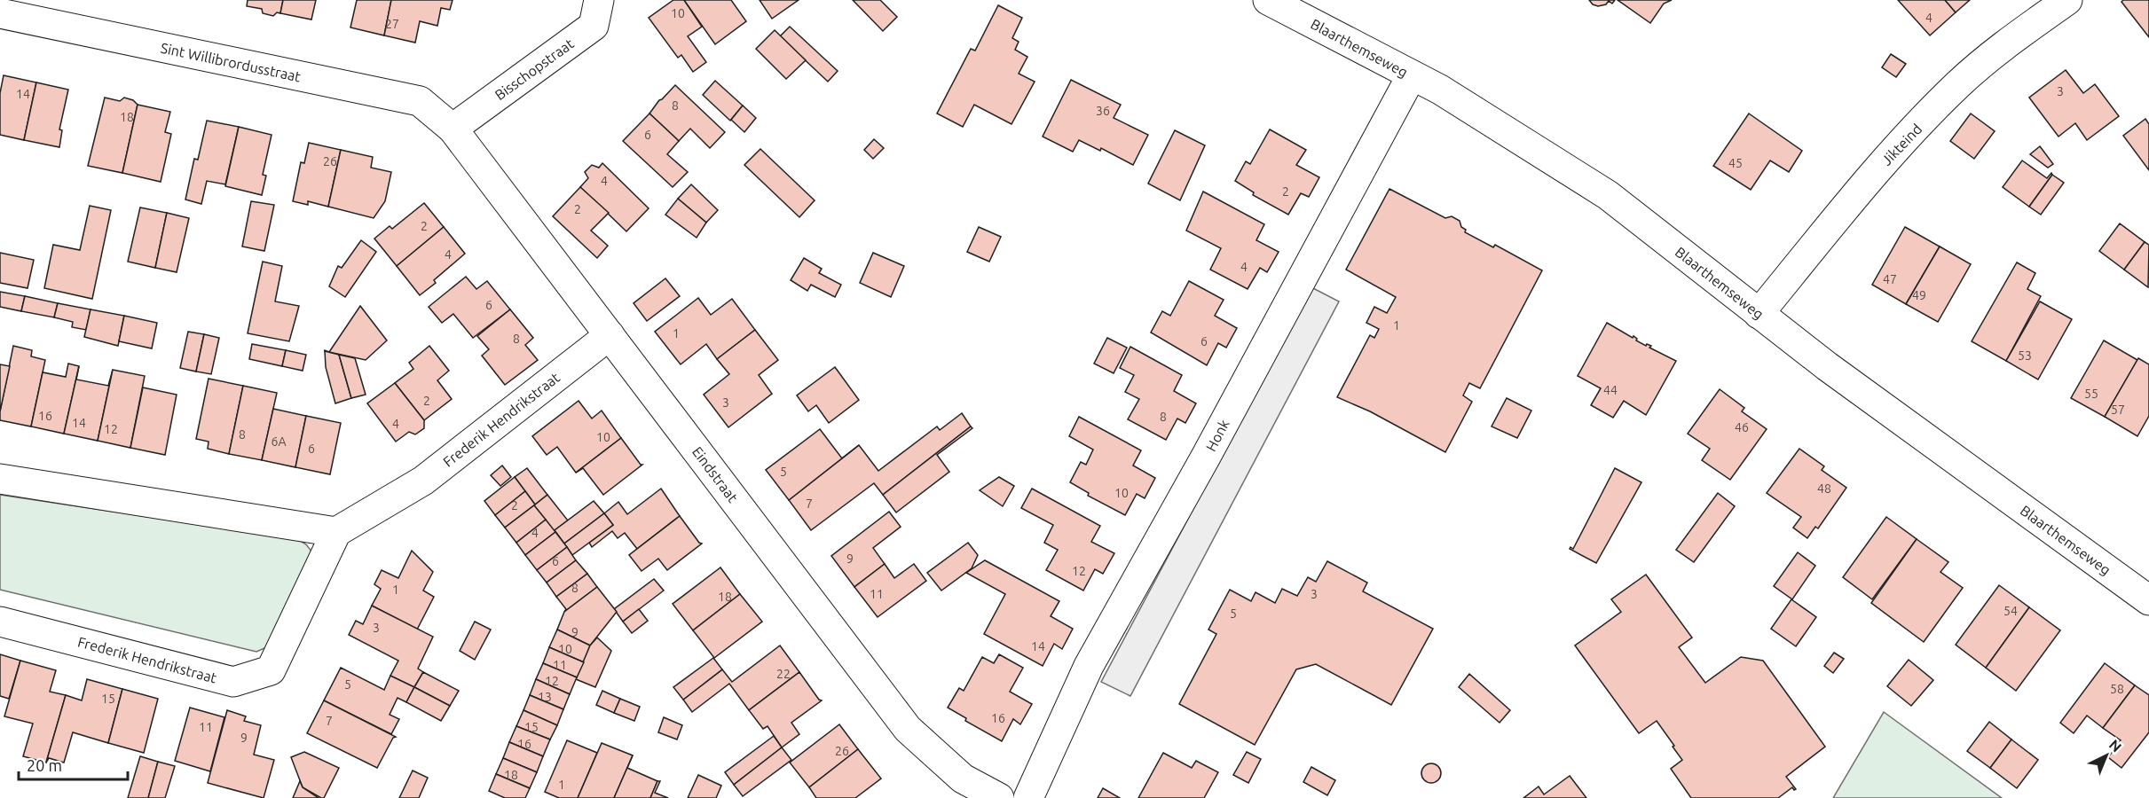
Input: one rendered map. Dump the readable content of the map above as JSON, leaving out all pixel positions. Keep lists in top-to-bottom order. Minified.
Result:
{"streets":{"street":["Blaarthemseweg","Sint Willibrordusstraat","Bisschopstraat","Jikteind","Frederik Hendrikstraat","Honk","Eindstraat"]},"crossings":[["Blaarthemseweg","Jikteind"],["Blaarthemseweg","Honk"],["Sint Willibrordusstraat","Bisschopstraat"],["Sint Willibrordusstraat","Eindstraat"],["Bisschopstraat","Eindstraat"],["Frederik Hendrikstraat","Eindstraat"]],"house_numbers":["10","4","27","3","14","8","36","18","6","26","45","4","2","2","2","4","4","47","49","6","1","1","8","6","53","44","55","2","3","57","16","8","14","4","46","12","8","10","6A","6","5","48","10","7","2","4","9","6","12","8","1","11","3","18","54","5","3","9","14","10","11","22","12","5","58","13","15","16","7","11","15","9","16","26","18","1"],"scale_bar":"20 m","north":"top right"}
